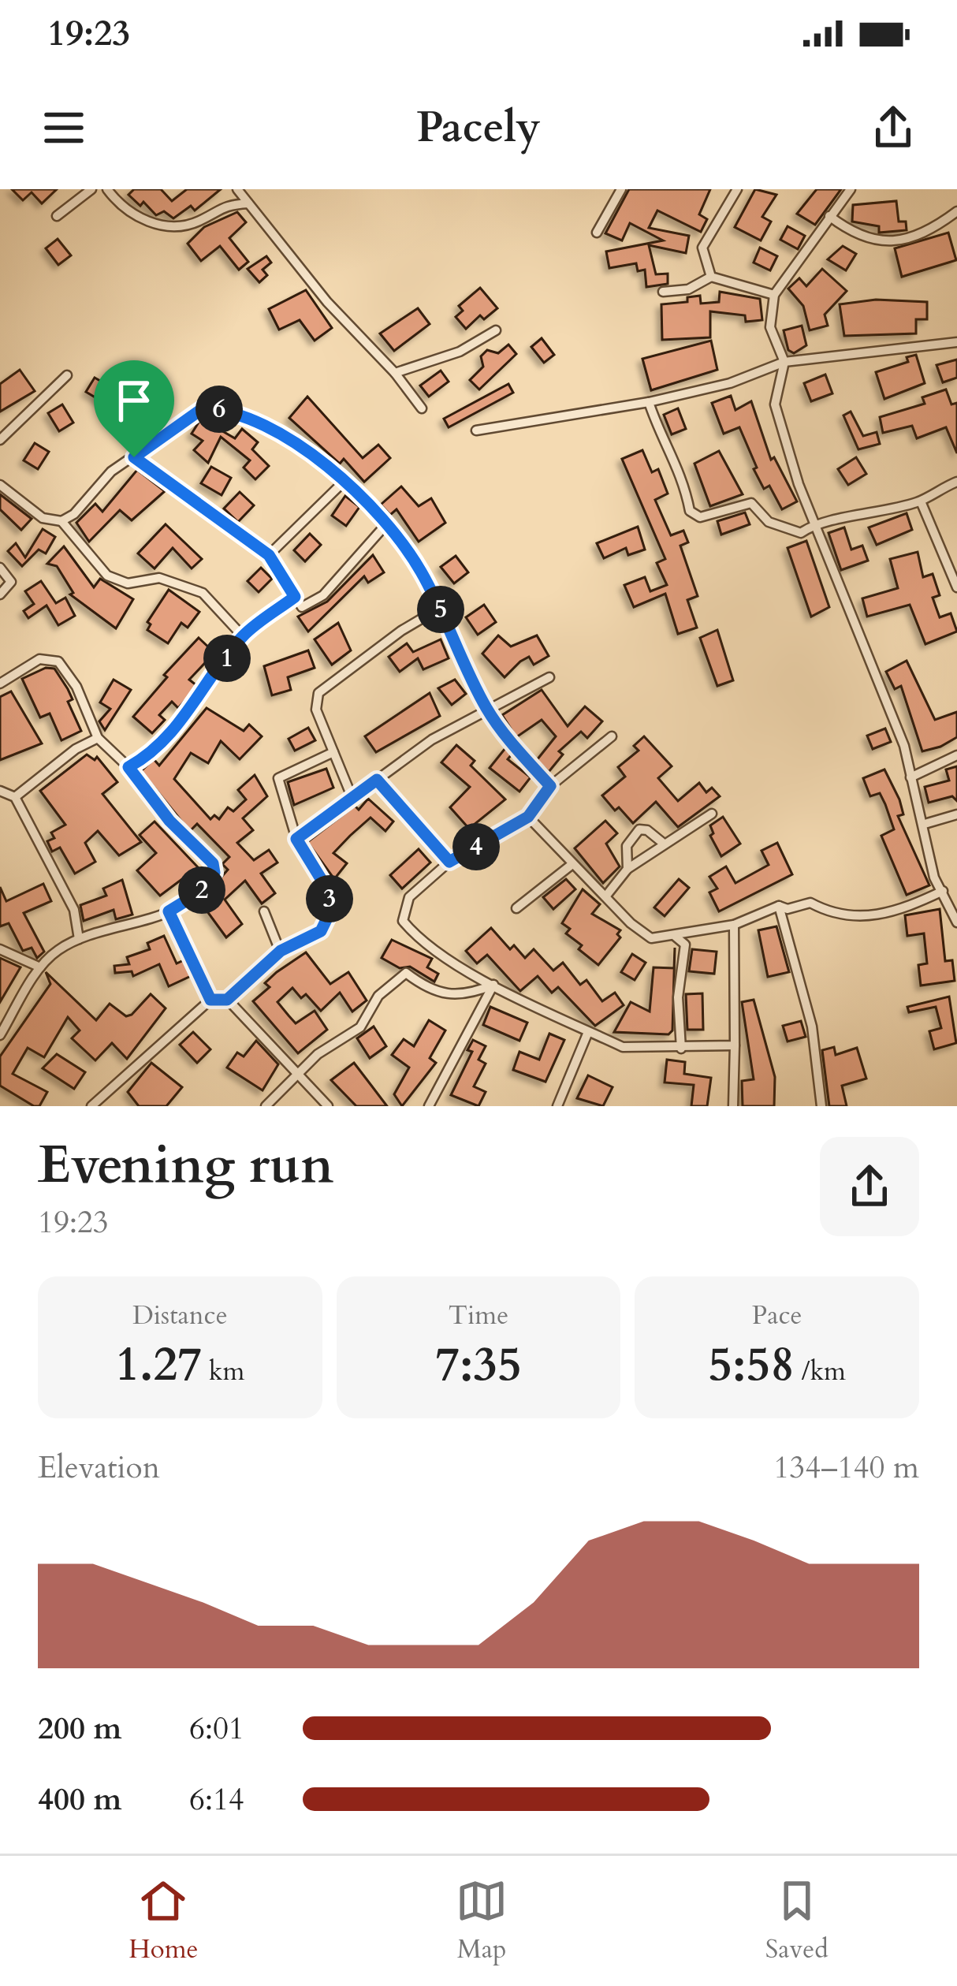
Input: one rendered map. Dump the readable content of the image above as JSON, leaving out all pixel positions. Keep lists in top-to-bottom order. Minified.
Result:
{"page":{"status":"19:23","header":"Pacely","pins":["6","5","1","4","2","3"],"heading":["Evening run","19:23"],"stats":[["Distance","1.27 km"],["Time","7:35"],["Pace","5:58 /km"]],"chart":["Elevation","134–140 m"],"list":[{"name":"200 m","note":"6:01"},{"name":"400 m","note":"6:14"}],"tabs":["Home","Map","Saved"]}}
